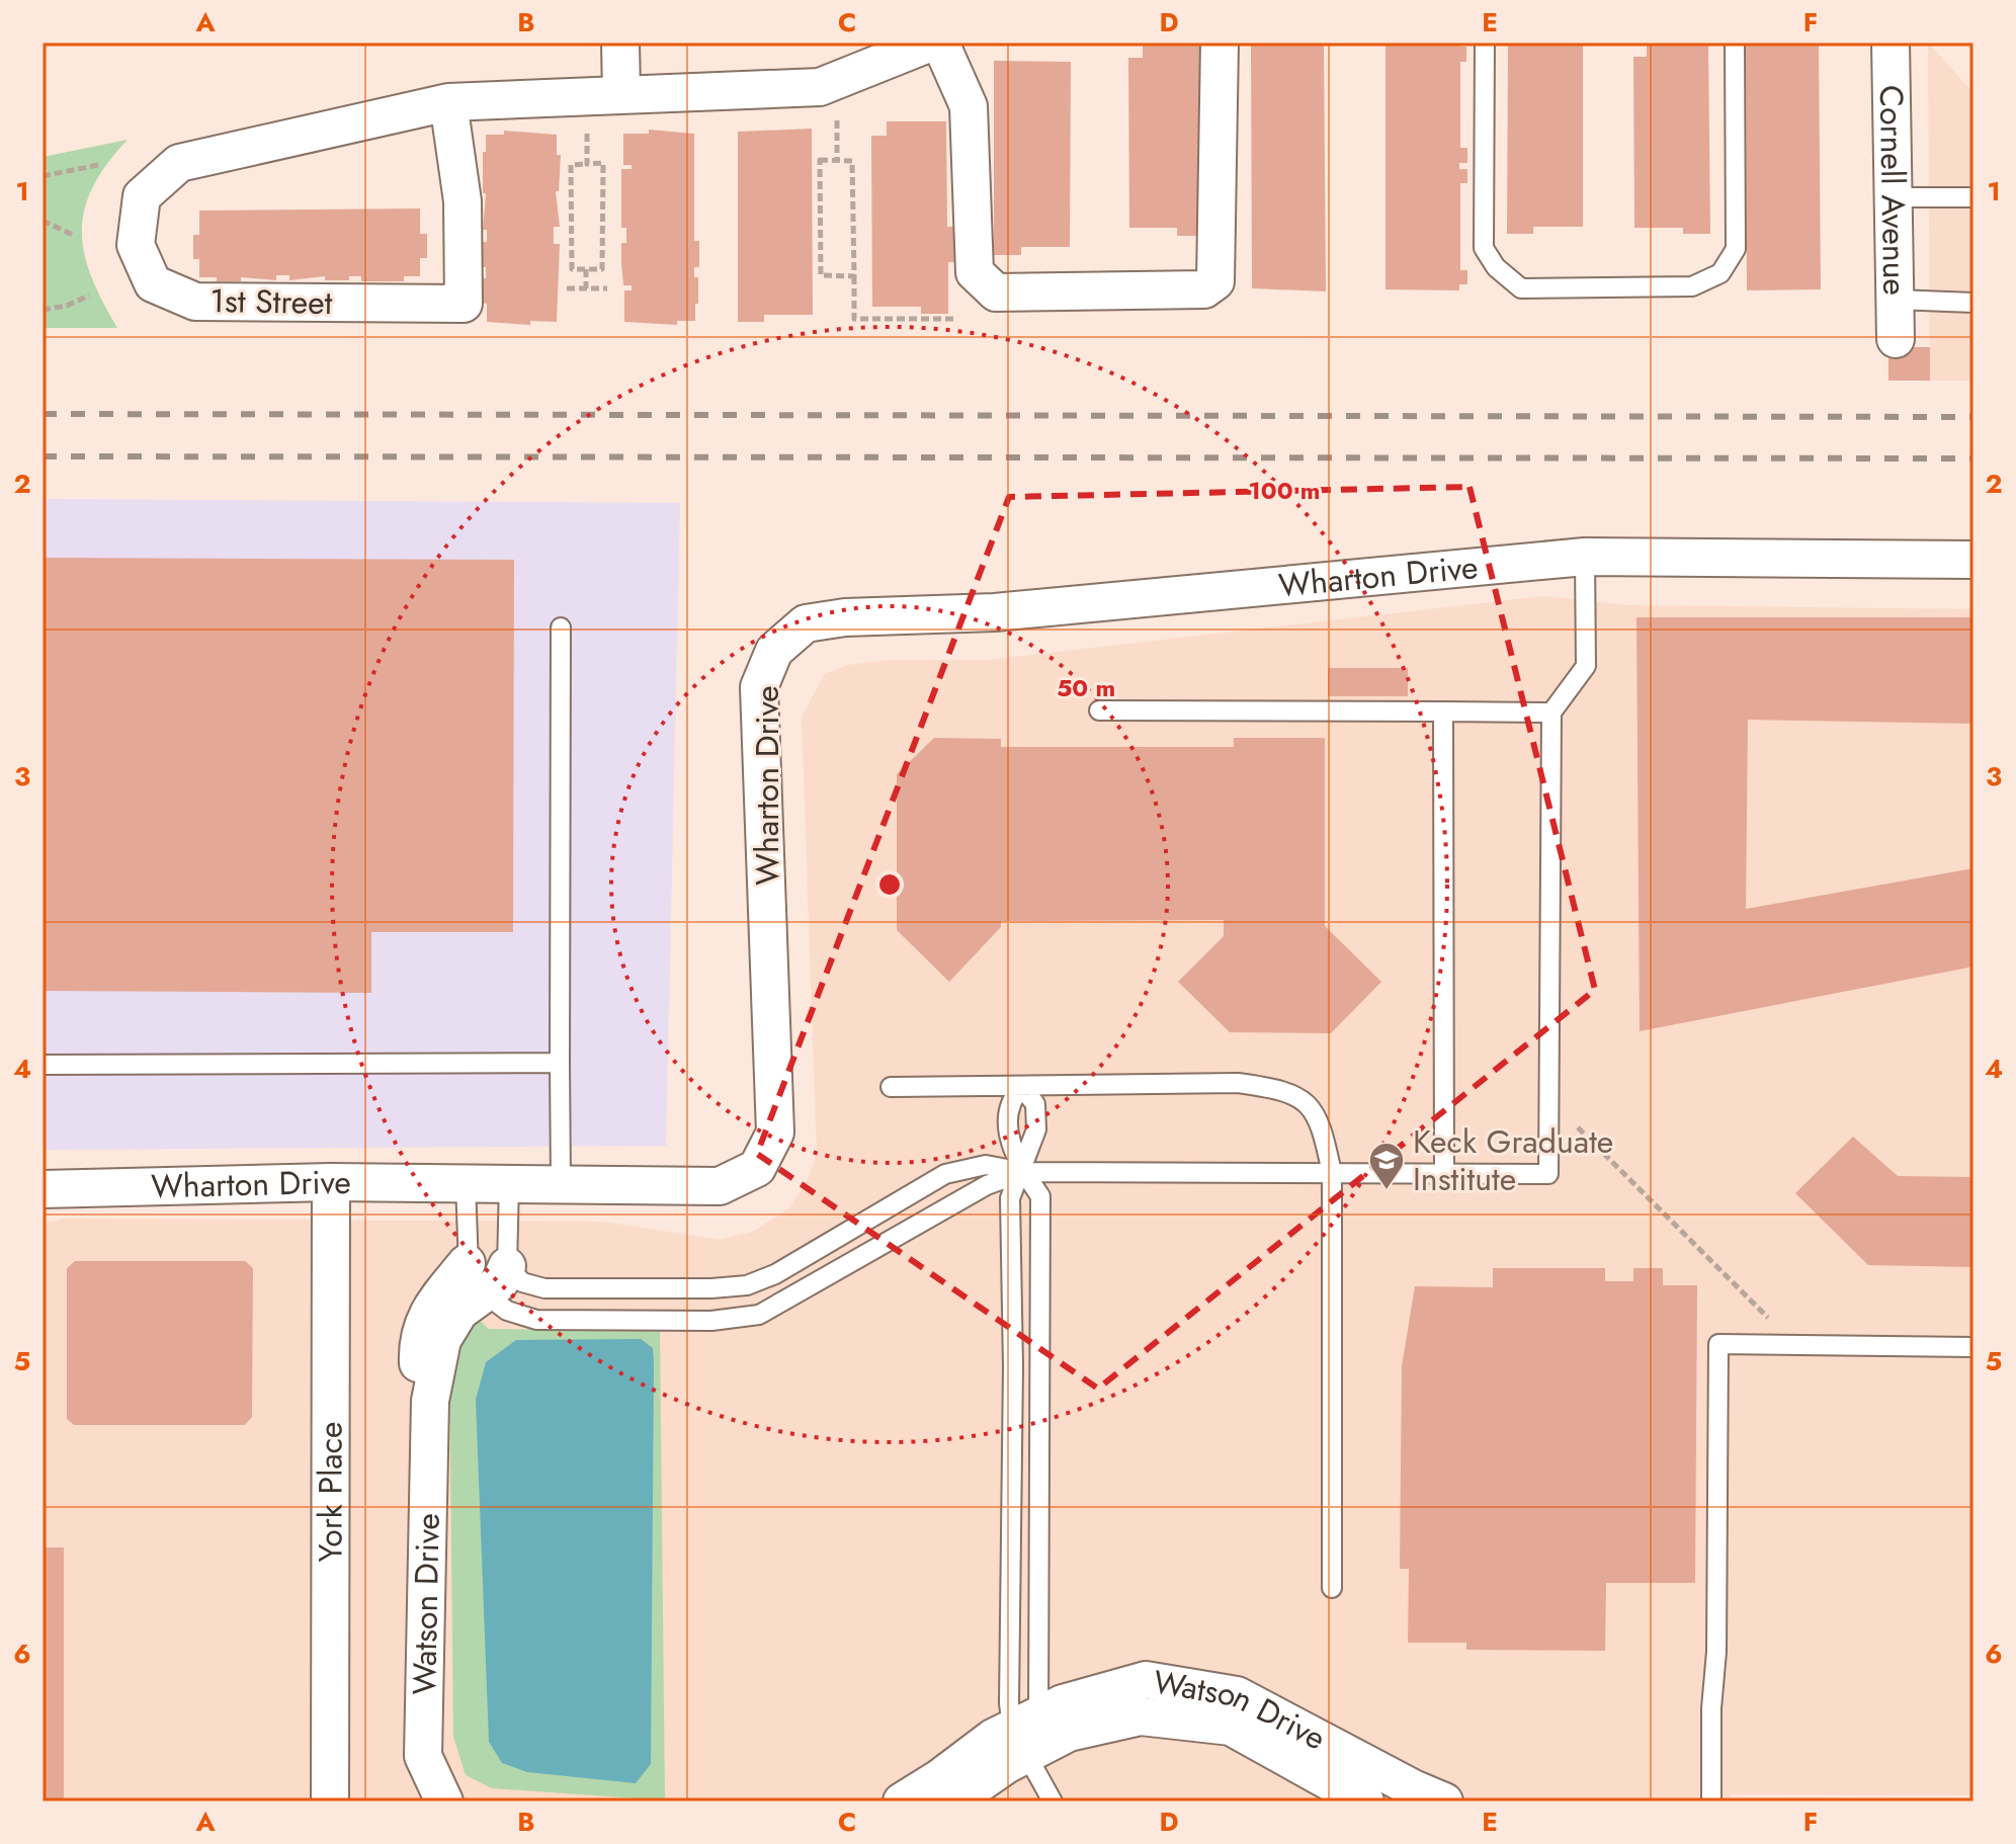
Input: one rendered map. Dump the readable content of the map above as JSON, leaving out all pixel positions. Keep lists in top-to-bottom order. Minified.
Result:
{"streets":{"street":["Cornell Avenue","1st Street","Wharton Drive","York Place","Watson Drive"]},"crossings":[["Wharton Drive","York Place"]],"places":{"school or university":["Keck Graduate Institute"]},"grid":{"columns":["A","B","C","D","E","F"],"rows":["1","2","3","4","5","6"]},"rings":["100 m","50 m"]}
